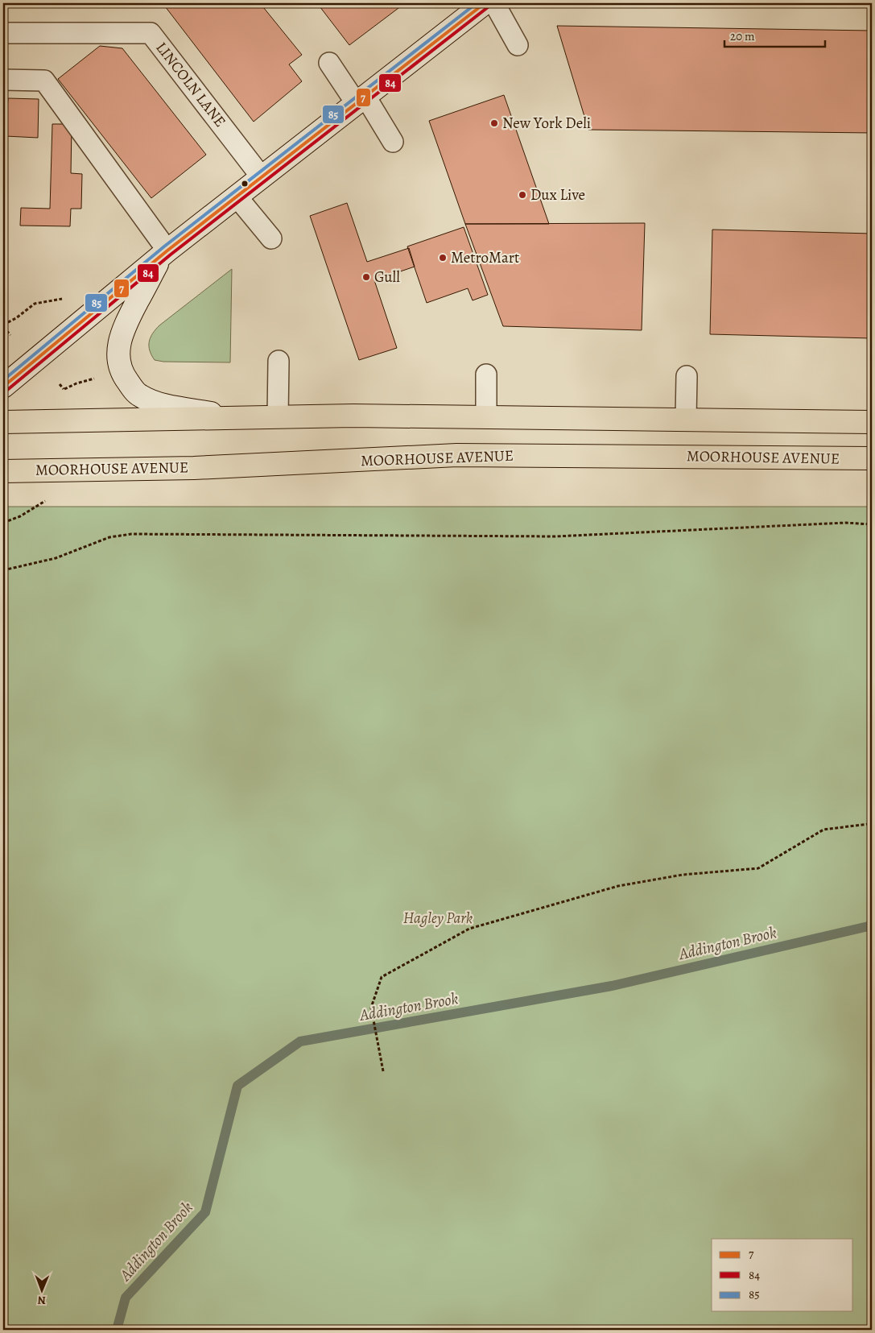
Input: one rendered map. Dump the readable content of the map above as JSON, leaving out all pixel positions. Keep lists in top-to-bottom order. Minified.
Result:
{"streets":{"main road":["MOORHOUSE AVENUE"],"lane":["LINCOLN LANE"]},"water":["Addington Brook"],"parks":["Hagley Park"],"places":["New York Deli","Dux Live","MetroMart","Gull"],"lines":["transit line 7","transit line 85","transit line 84"],"legend":["7","84","85"],"scale_bar":"20 m","north":"bottom"}
